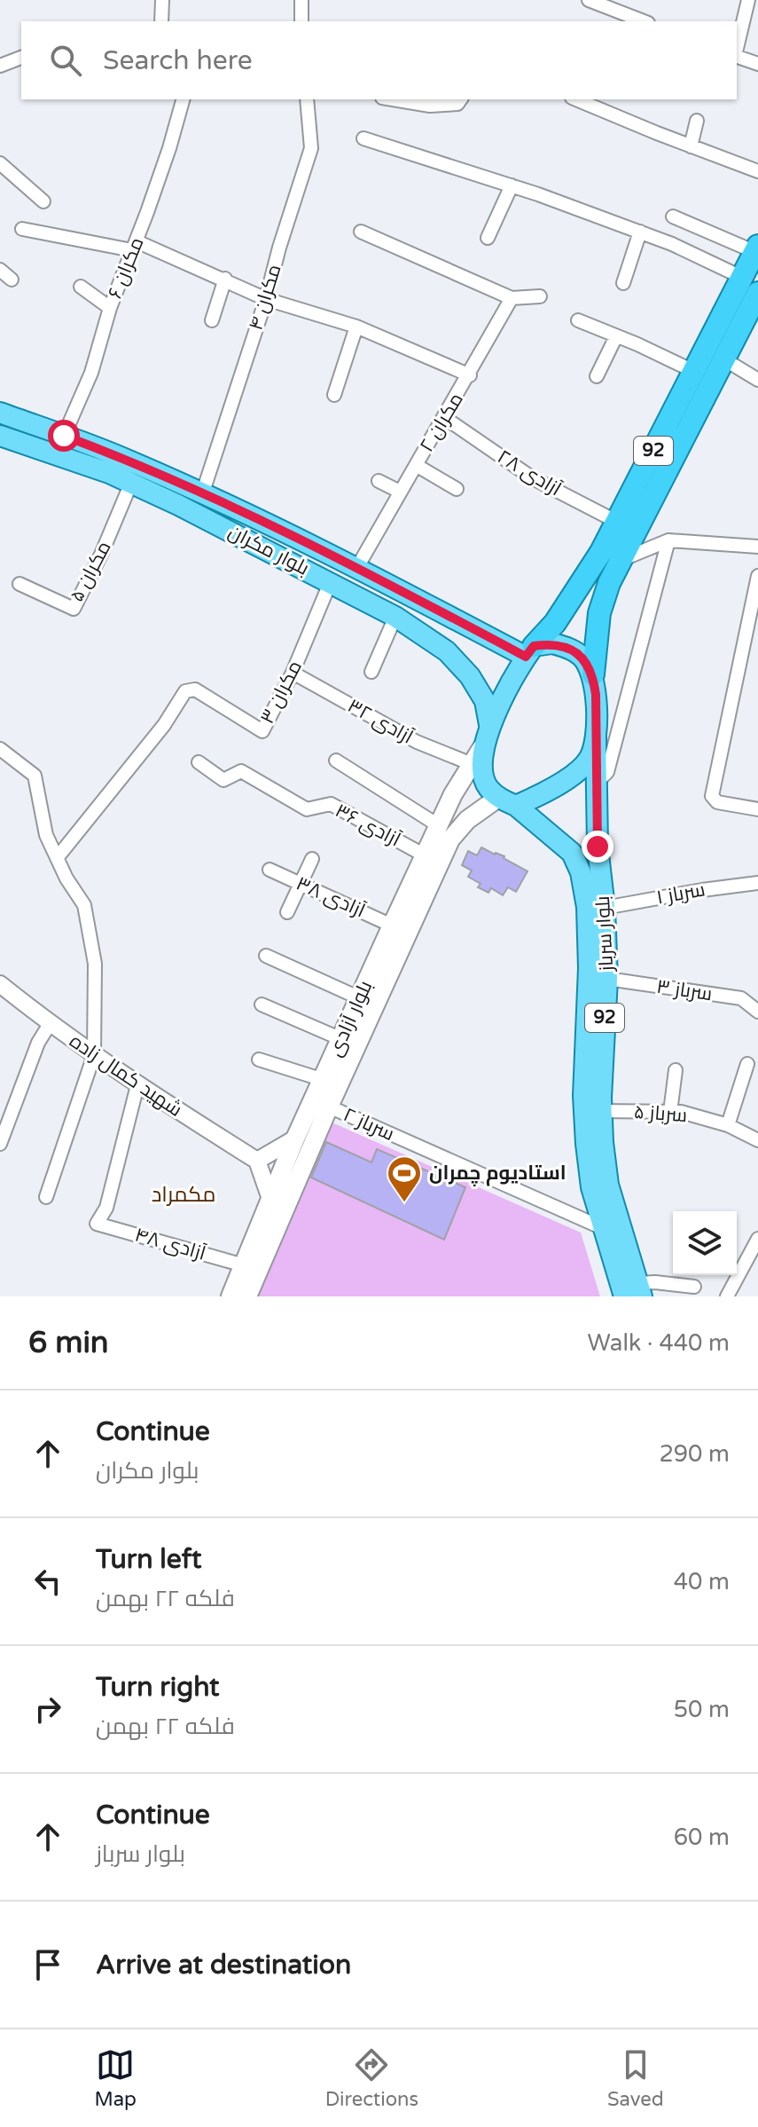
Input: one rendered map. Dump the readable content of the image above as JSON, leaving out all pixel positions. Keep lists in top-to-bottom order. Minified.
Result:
{"streets":{"highway":["92"],"main road":["بلوار مکران","بلوار سرباز","بلوار آزادی"],"street":["مکران ۶","مکران ۴","مکران ۲","آزادی ۲۸","مکران ۵","مکران ۳","آزادی ۳۲","آزادی ۳۶","سرباز ۱","آزادی ۳۸","سرباز ۳","شهید کمال زاده","سرباز ۵","سرباز ۲","آزادی ۴۸"]},"crossings":[["مکران ۶","بلوار مکران"],["مکران ۴","بلوار مکران"],["مکران ۲","آزادی ۲۸"],["مکران ۲","بلوار مکران"],["92","آزادی ۲۸"],["92","بلوار مکران"],["92","آزادی ۳۲"],["92","بلوار سرباز"],["92","بلوار آزادی"],["بلوار مکران","مکران ۵"],["بلوار مکران","مکران ۳"],["بلوار مکران","آزادی ۳۲"],["بلوار مکران","بلوار سرباز"],["بلوار مکران","بلوار آزادی"],["مکران ۳","آزادی ۳۲"],["آزادی ۳۲","بلوار سرباز"],["آزادی ۳۲","بلوار آزادی"],["آزادی ۳۶","بلوار آزادی"],["سرباز ۱","بلوار سرباز"],["آزادی ۳۸","بلوار آزادی"],["بلوار سرباز","سرباز ۳"],["بلوار سرباز","بلوار آزادی"],["بلوار سرباز","سرباز ۵"],["بلوار سرباز","سرباز ۲"],["بلوار آزادی","سرباز ۲"],["بلوار آزادی","آزادی ۴۸"],["شهید کمال زاده","آزادی ۴۸"]],"districts":["مکمراد"],"places":{"sports":["استادیوم چمران"]},"page":{"search":"Search here","heading":["6 min","Walk · 440 m"],"list":[["Continue","بلوار مکران","290 m"],["Turn left","فلکه ۲۲ بهمن","40 m"],["Turn right","فلکه ۲۲ بهمن","50 m"],["Continue","بلوار سرباز","60 m"],"Arrive at destination"],"nav":["Map","Directions","Saved"]}}
